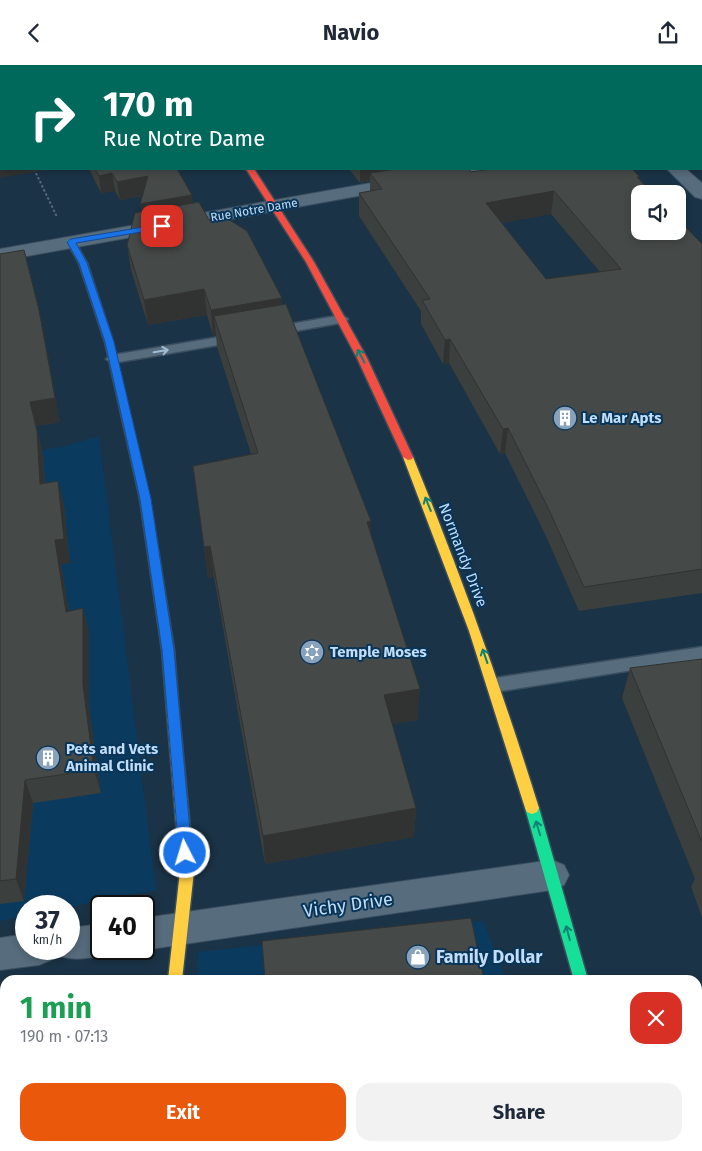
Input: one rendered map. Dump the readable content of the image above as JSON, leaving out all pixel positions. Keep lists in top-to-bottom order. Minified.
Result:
{"streets":{"main road":["Normandy Drive"],"street":["Rue Notre Dame","Vichy Drive"]},"crossings":[["Rue Notre Dame","Normandy Drive"],["Normandy Drive","Vichy Drive"]],"one_way":["Normandy Drive"],"places":{"building":["Le Mar Apts","Pets and Vets Animal Clinic"],"synagogue":["Temple Moses"],"shop":["Family Dollar"]},"page":{"header":"Navio","turn":["170 m","Rue Notre Dame"],"speed":"37 km/h","limit":"40","heading":["1 min","190 m · 07:13"],"buttons":["Exit","Share"]}}
